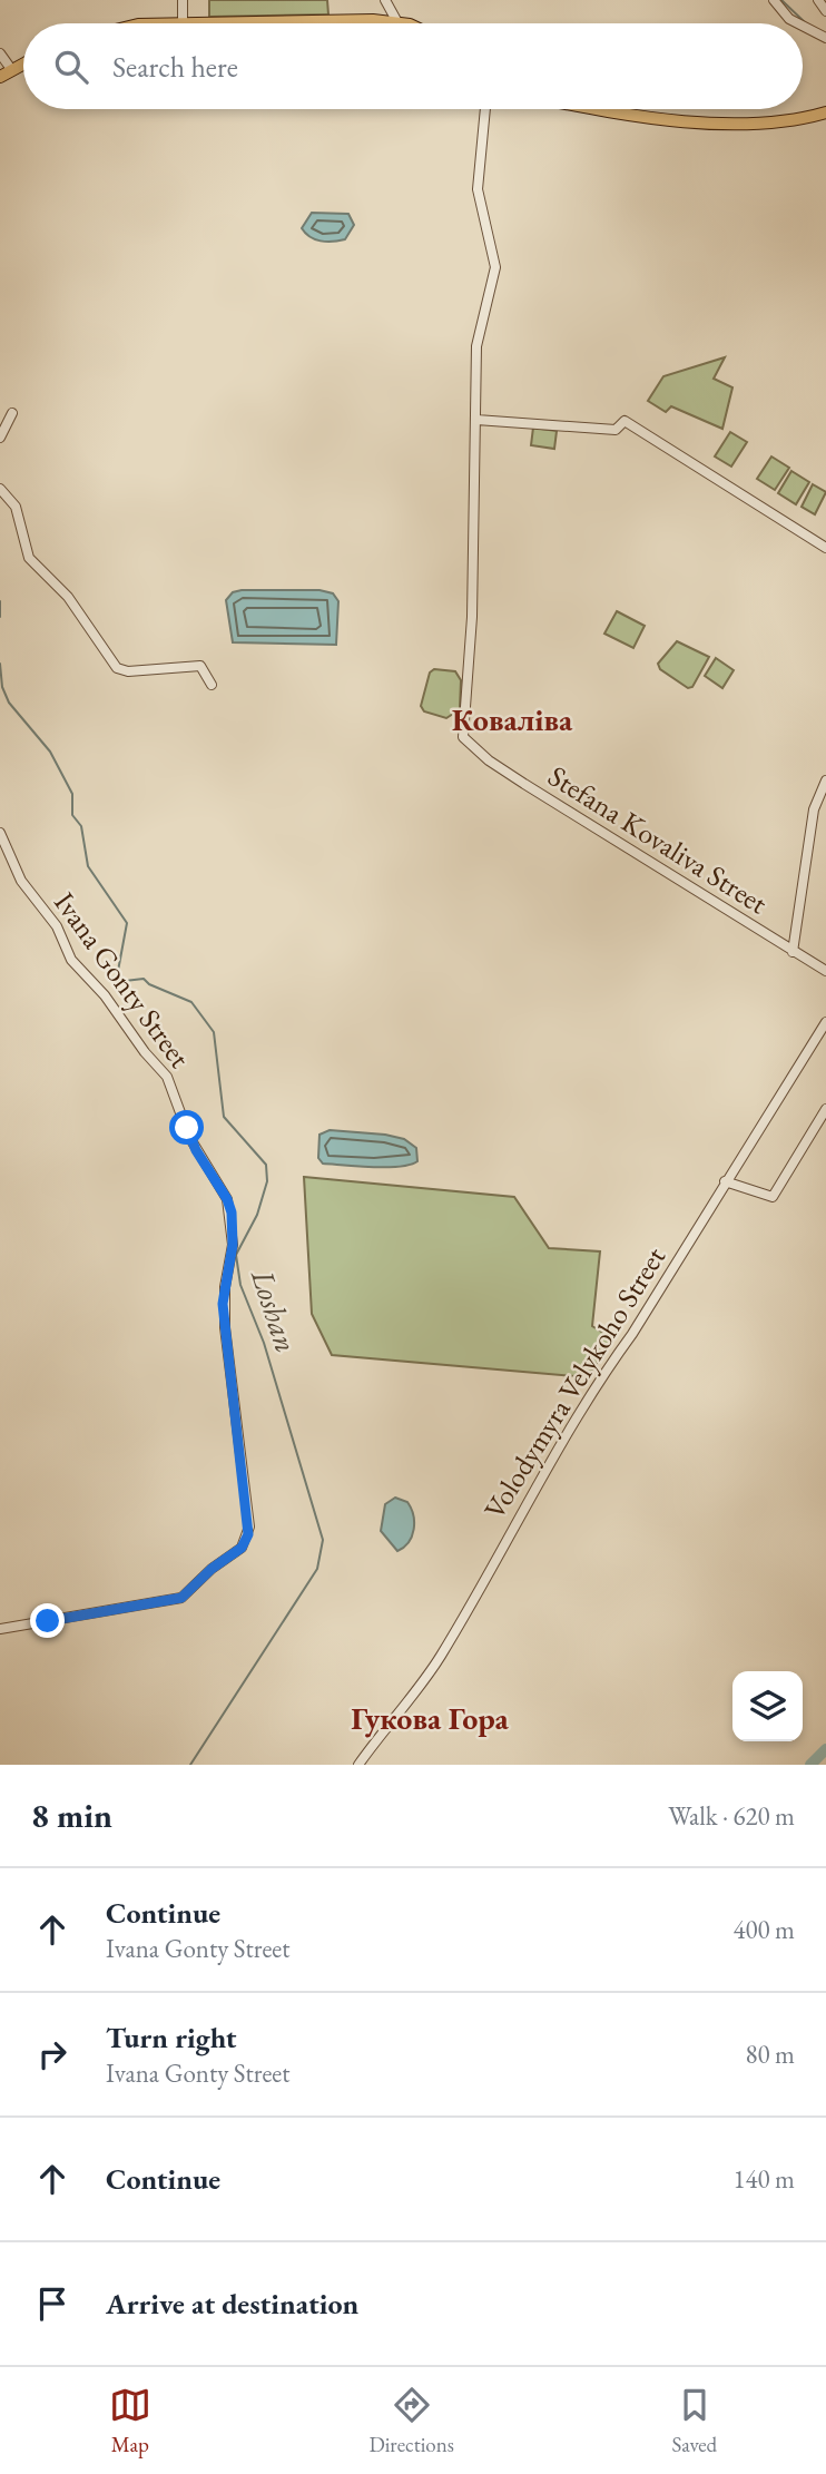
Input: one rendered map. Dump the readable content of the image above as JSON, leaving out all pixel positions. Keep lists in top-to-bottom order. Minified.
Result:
{"streets":{"street":["Stefana Kovaliva Street","Ivana Gonty Street","Volodymyra Velykoho Street"]},"districts":["Коваліва","Гукова Гора"],"water":["Loshan"],"page":{"search":"Search here","heading":["8 min","Walk · 620 m"],"list":[["Continue","Ivana Gonty Street","400 m"],["Turn right","Ivana Gonty Street","80 m"],["Continue","140 m"],"Arrive at destination"],"nav":["Map","Directions","Saved"]}}
